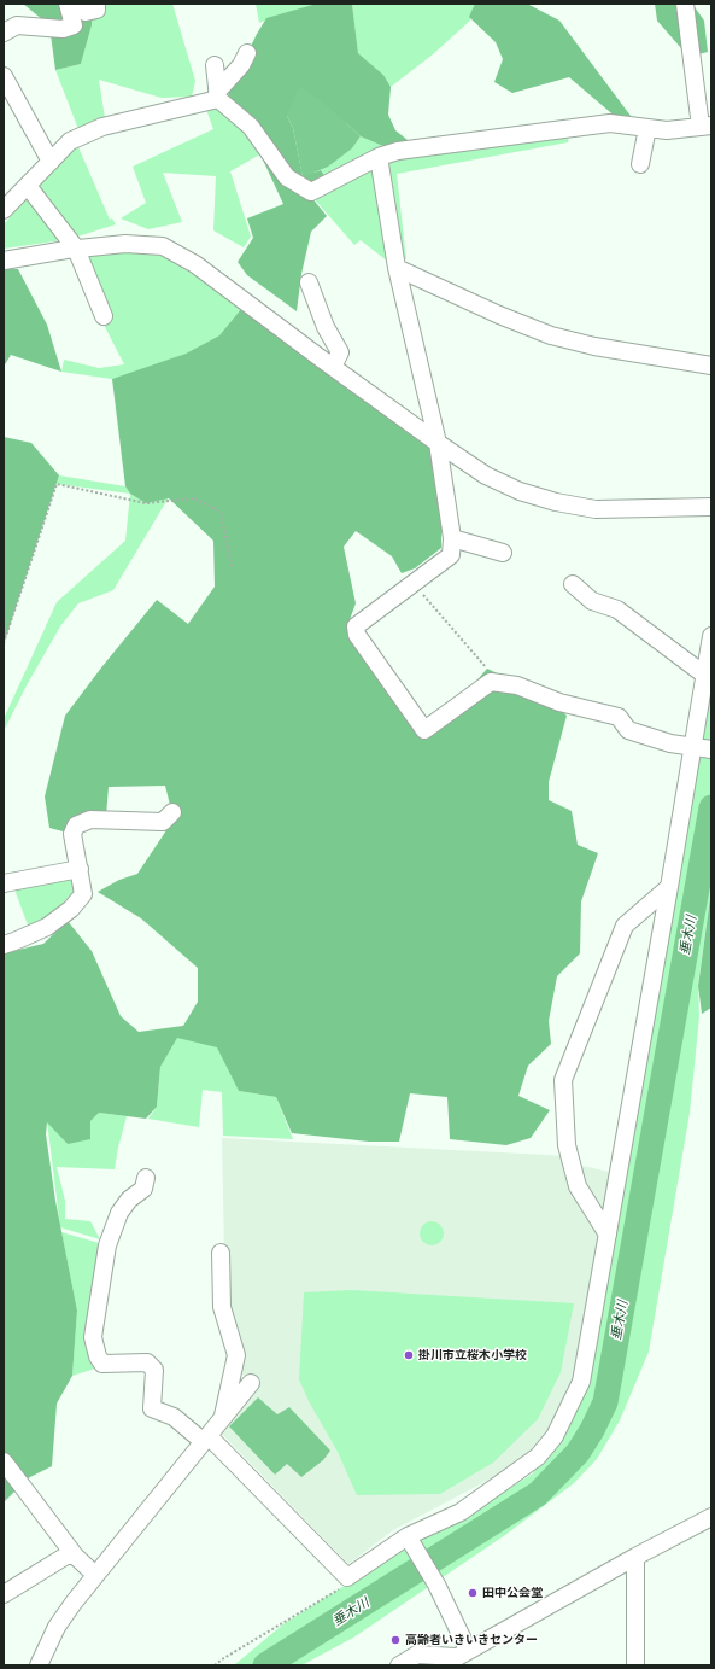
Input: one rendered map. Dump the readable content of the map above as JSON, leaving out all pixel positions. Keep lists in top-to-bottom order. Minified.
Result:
{"water":["垂木川"],"places":["掛川市立桜木小学校","田中公会堂","高齢者いきいきセンター"]}
